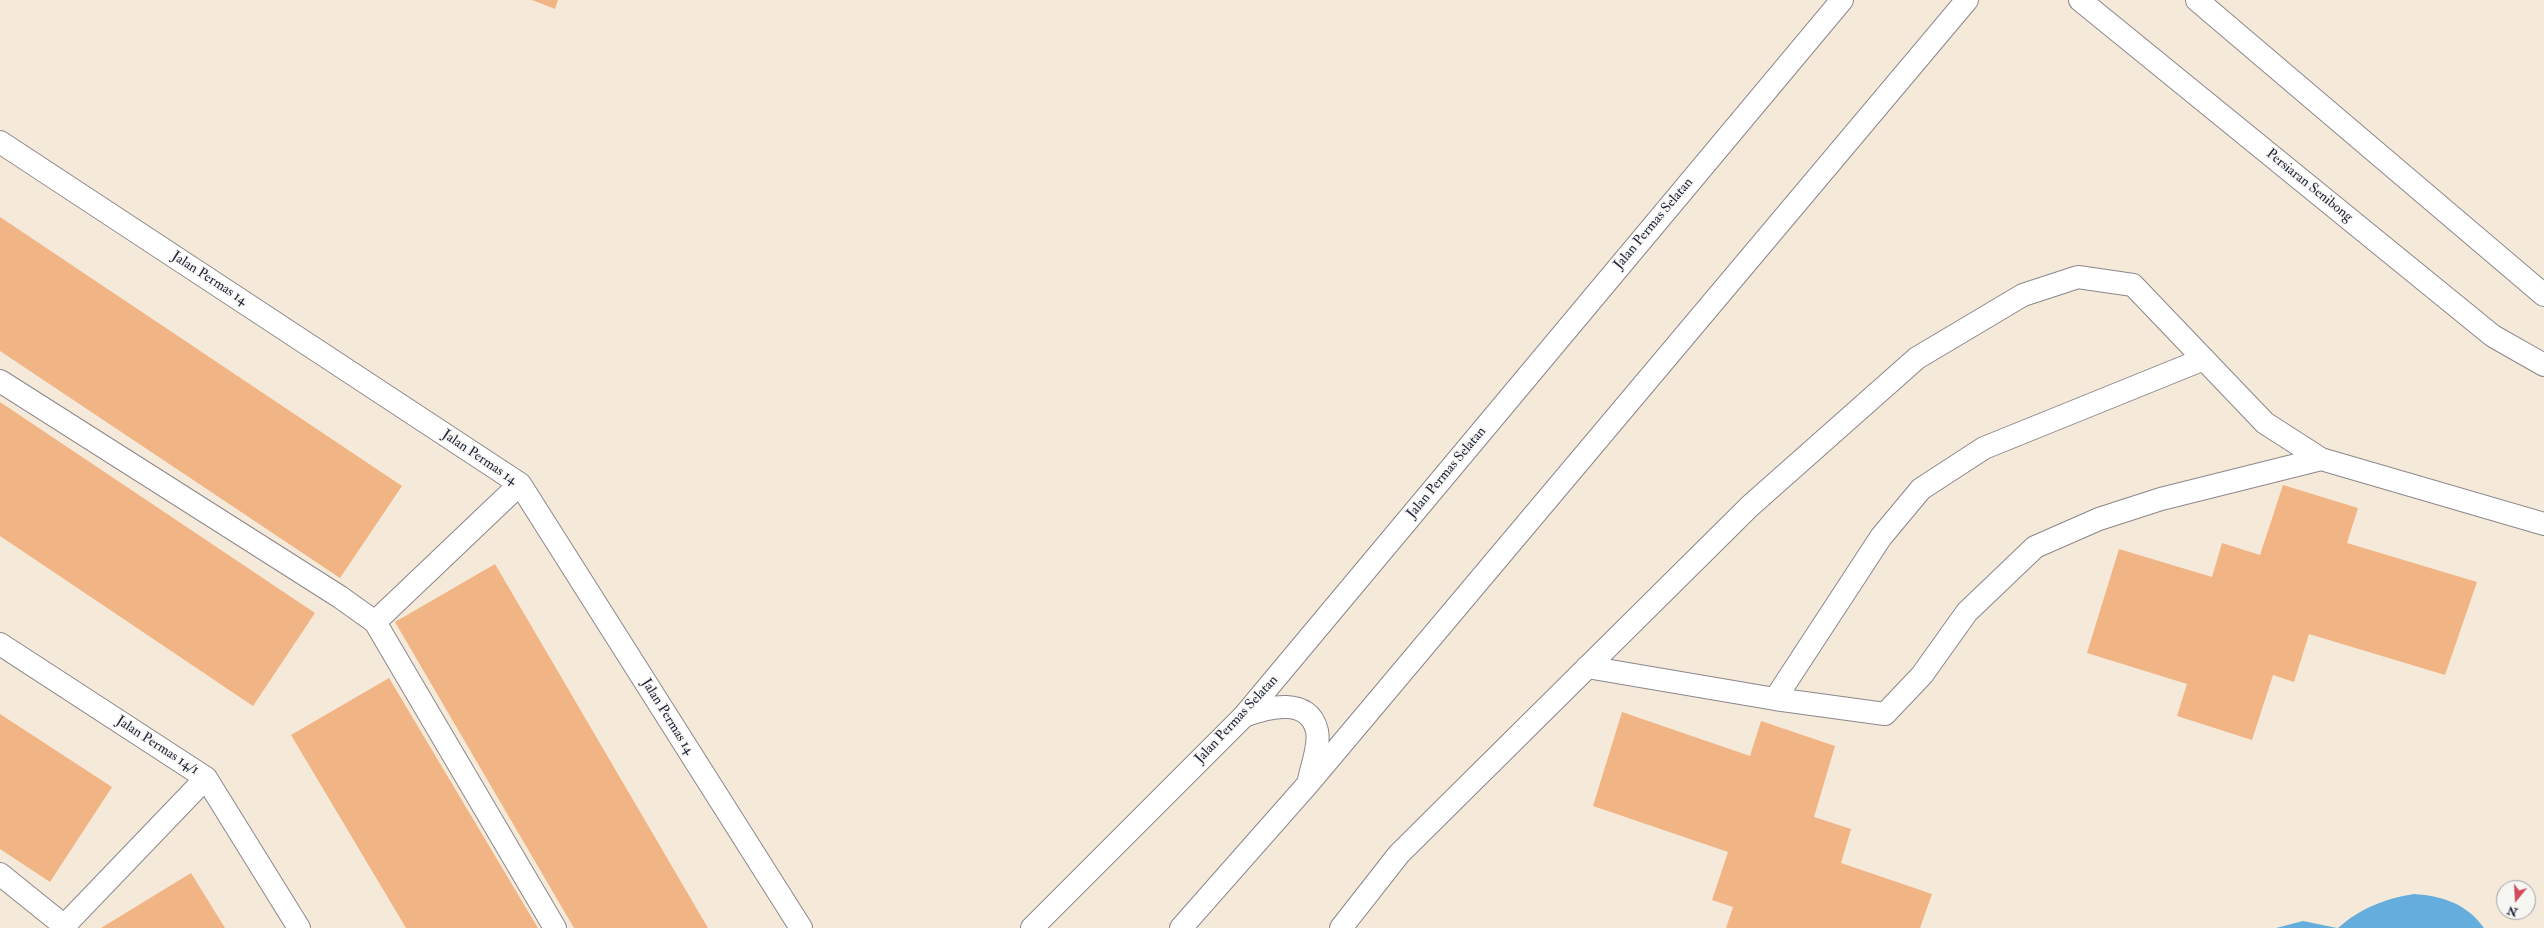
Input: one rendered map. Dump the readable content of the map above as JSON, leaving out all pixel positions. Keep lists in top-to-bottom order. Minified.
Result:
{"streets":{"street":["Persiaran Senibong","Jalan Permas Selatan","Jalan Permas 14","Jalan Permas 14/1"]},"north":"bottom"}
